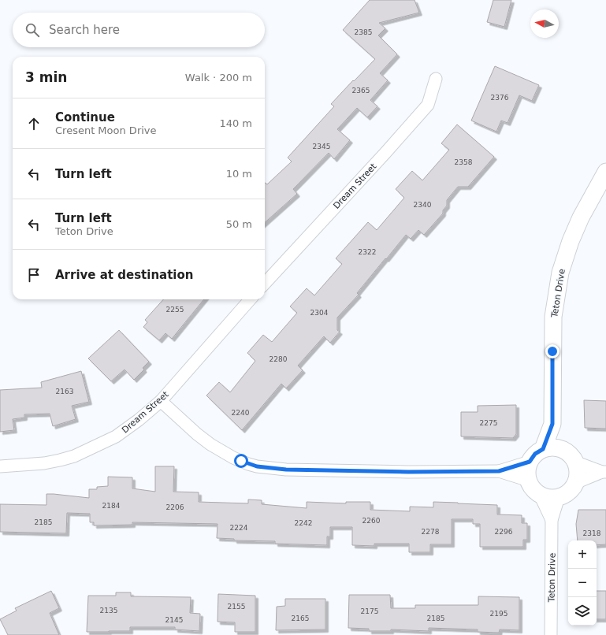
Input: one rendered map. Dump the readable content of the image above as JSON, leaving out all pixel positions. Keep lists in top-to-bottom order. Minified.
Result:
{"streets":{"street":["Dream Street","Teton Drive"]},"house_numbers":["2385","2365","2376","2345","2358","2340","2322","2255","2304","2280","2163","2240","2275","2184","2206","2260","2185","2242","2224","2278","2296","2318","2155","2135","2175","2195","2165","2185","2145"],"north":"left","page":{"search":"Search here","heading":["3 min","Walk · 200 m"],"list":[["Continue","Cresent Moon Drive","140 m"],["Turn left","10 m"],["Turn left","Teton Drive","50 m"],"Arrive at destination"],"map_buttons":["+","−"]}}
